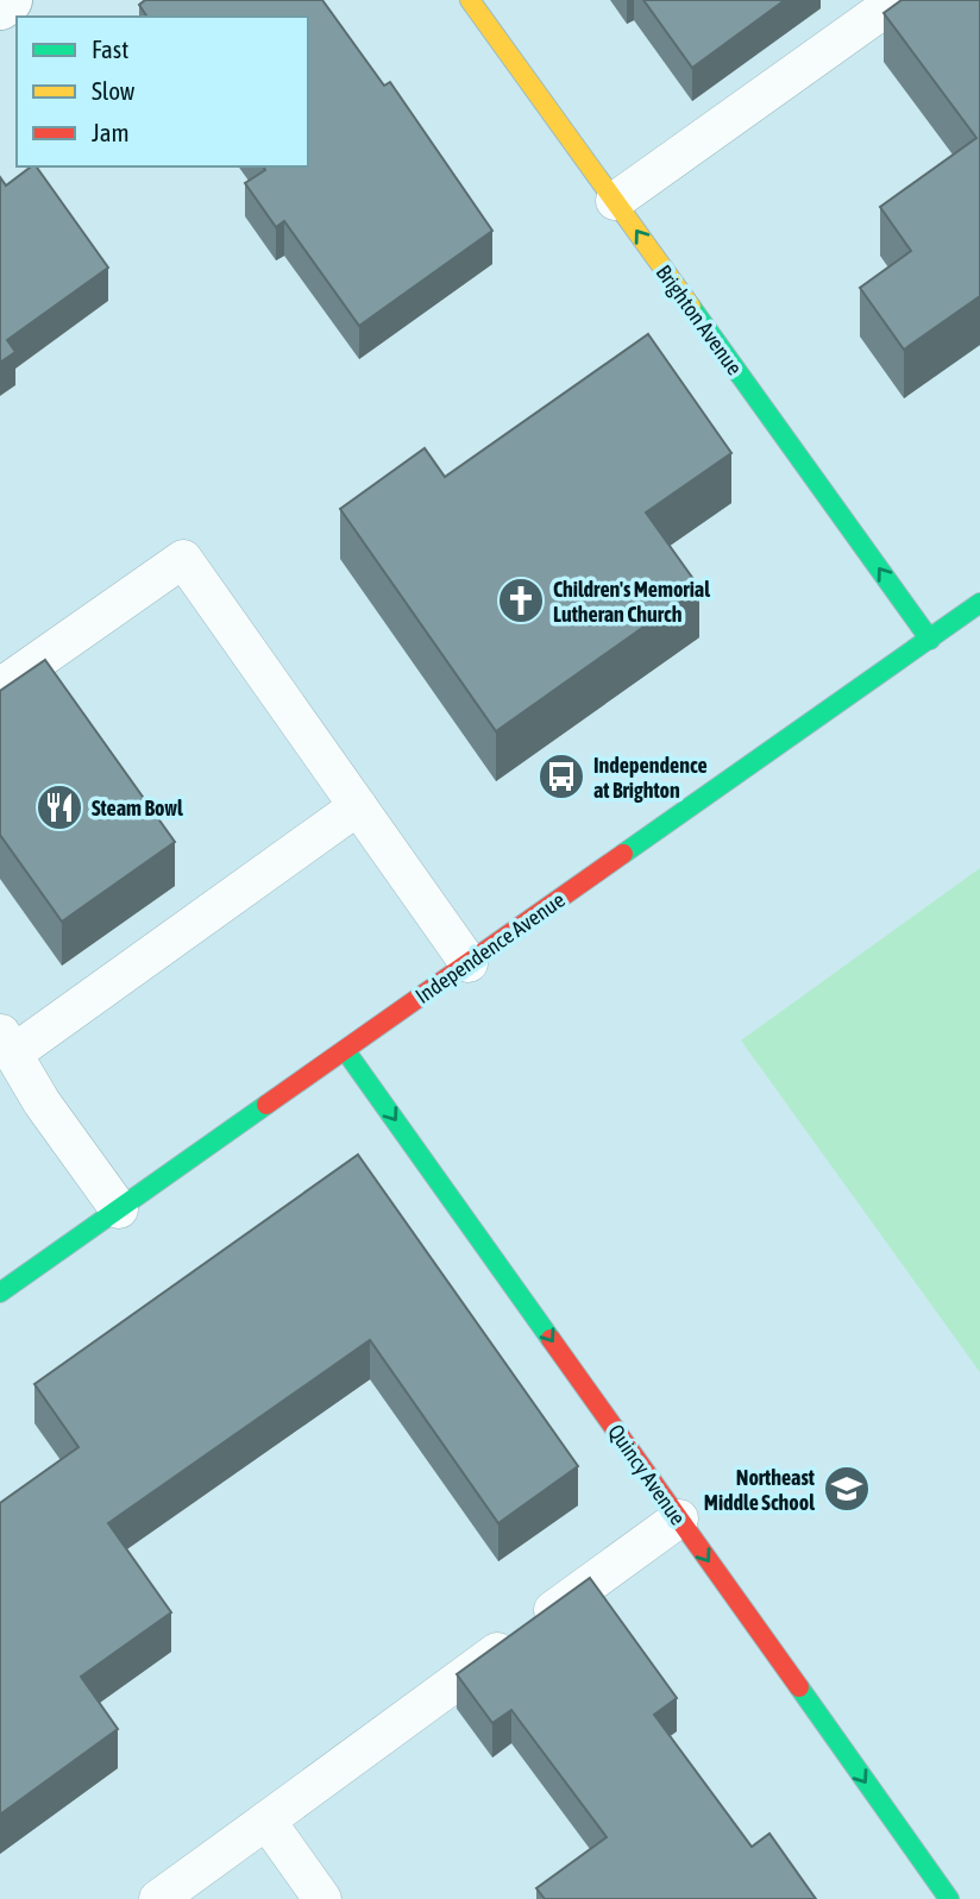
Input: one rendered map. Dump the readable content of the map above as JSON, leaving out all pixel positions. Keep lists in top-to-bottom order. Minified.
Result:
{"streets":{"street":["Brighton Avenue","Independence Avenue","Quincy Avenue"]},"crossings":[["Brighton Avenue","Independence Avenue"],["Independence Avenue","Quincy Avenue"]],"one_way":["Brighton Avenue","Quincy Avenue"],"places":{"church":["Children's Memorial Lutheran Church"],"bus stop":["Independence at Brighton"],"restaurant":["Steam Bowl"],"school or university":["Northeast Middle School"]},"legend":["Fast","Slow","Jam"]}
